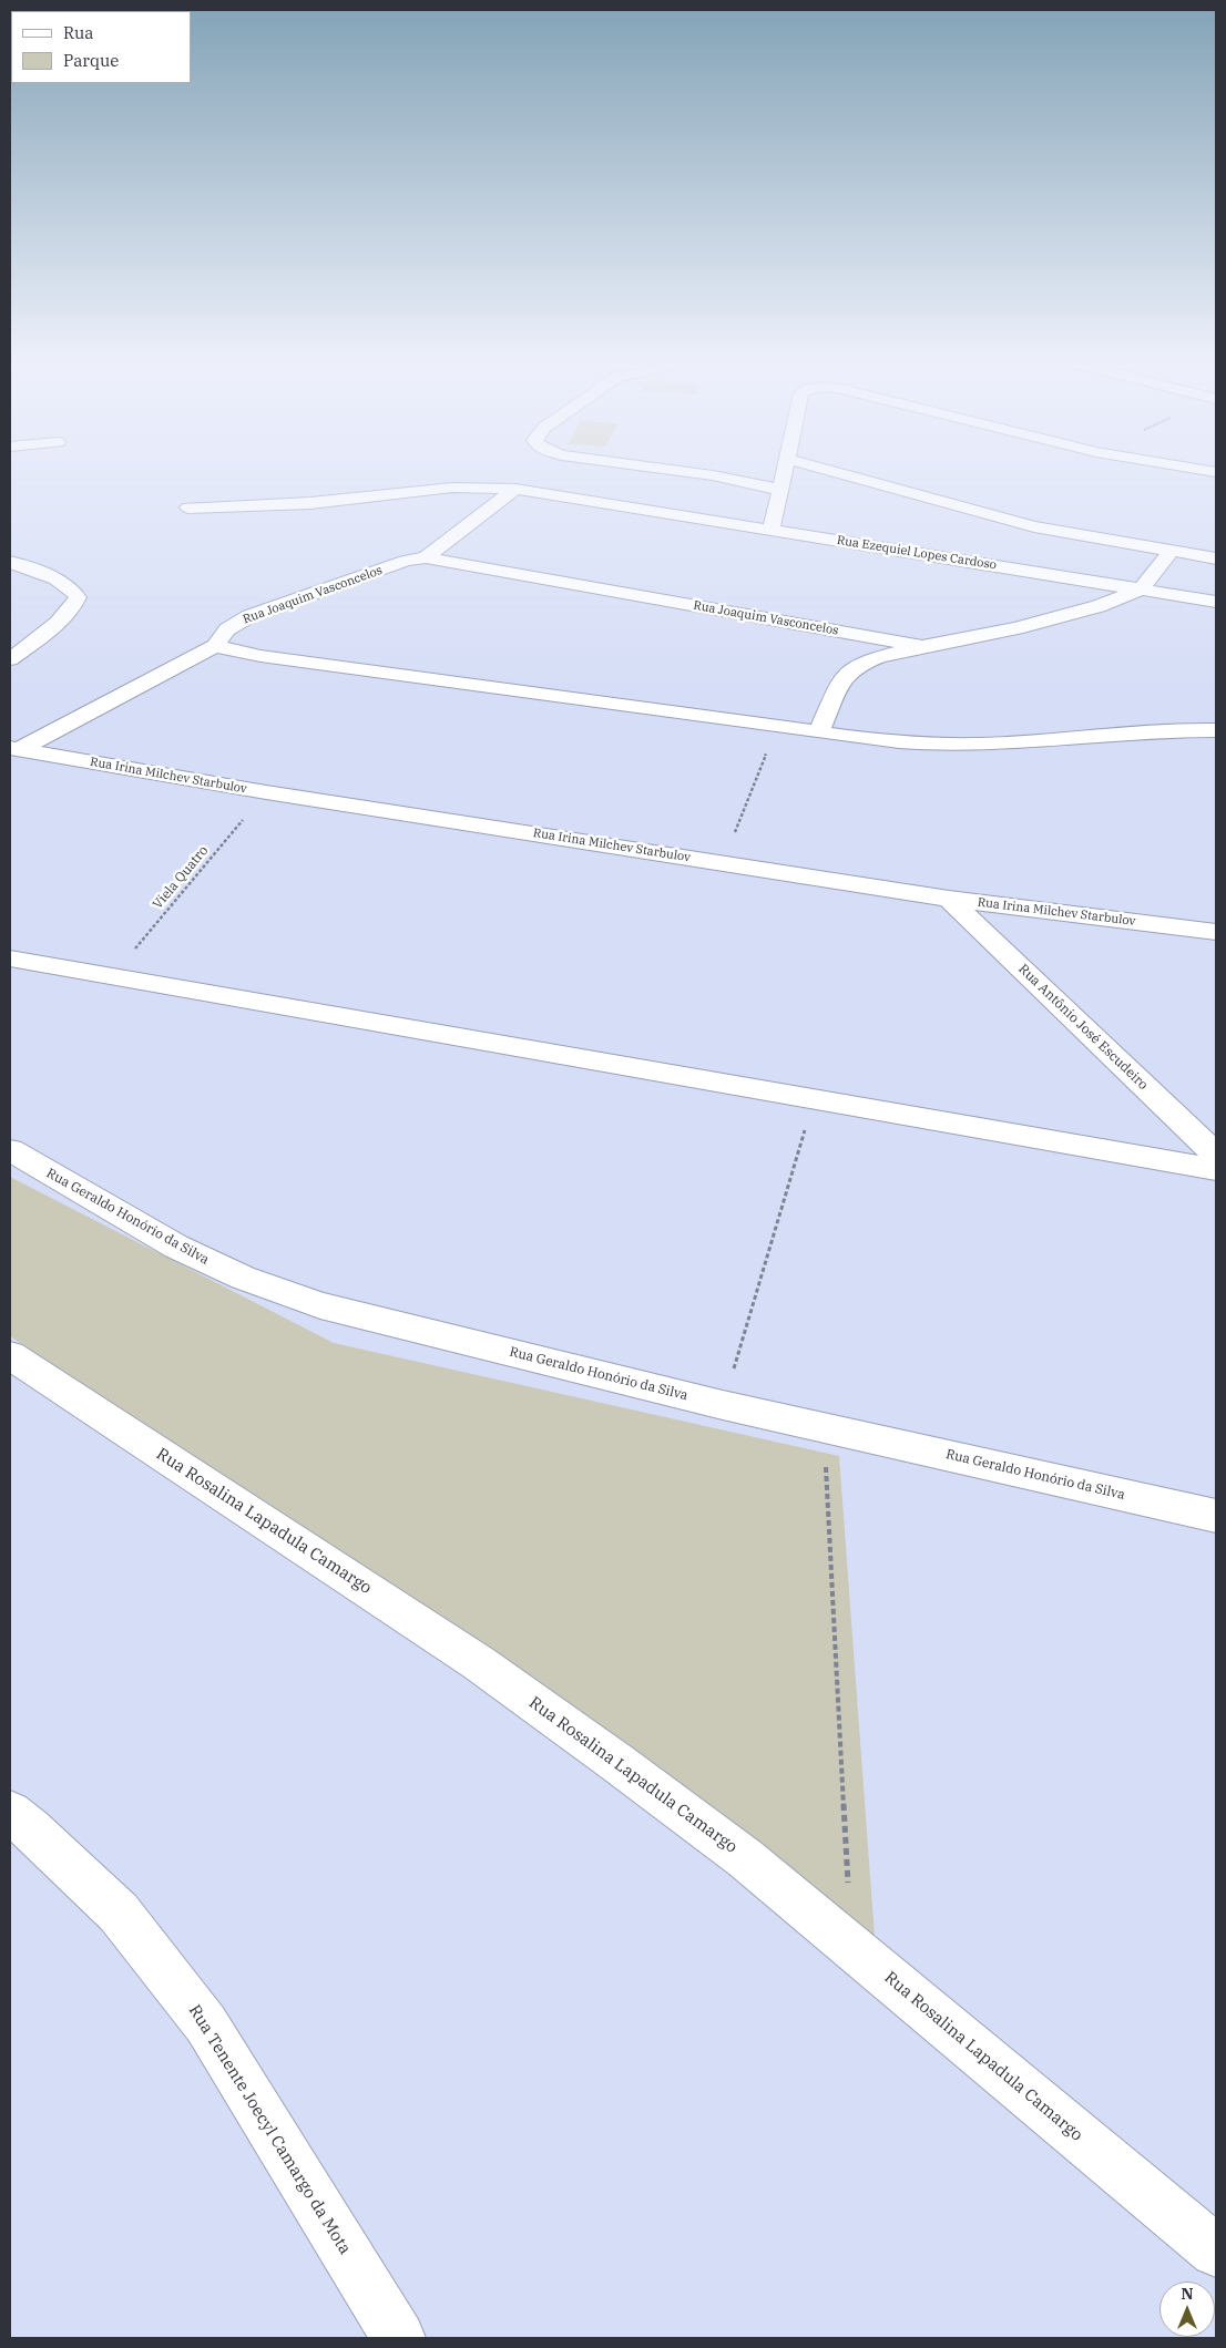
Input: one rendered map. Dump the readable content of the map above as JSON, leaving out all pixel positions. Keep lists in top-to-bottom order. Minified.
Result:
{"streets":{"street":["Rua Ezequiel Lopes Cardoso","Rua Joaquim Vasconcelos","Rua Irina Milchev Starbulov","Rua Antônio José Escudeiro","Rua Geraldo Honório da Silva","Rua Rosalina Lapadula Camargo","Rua Tenente Joecyl Camargo da Mota"],"path":["Viela Quatro"]},"crossings":[["Rua Joaquim Vasconcelos","Rua Irina Milchev Starbulov"],["Rua Irina Milchev Starbulov","Viela Quatro"],["Rua Irina Milchev Starbulov","Rua Antônio José Escudeiro"]],"legend":["Rua","Parque"],"north":"top"}
